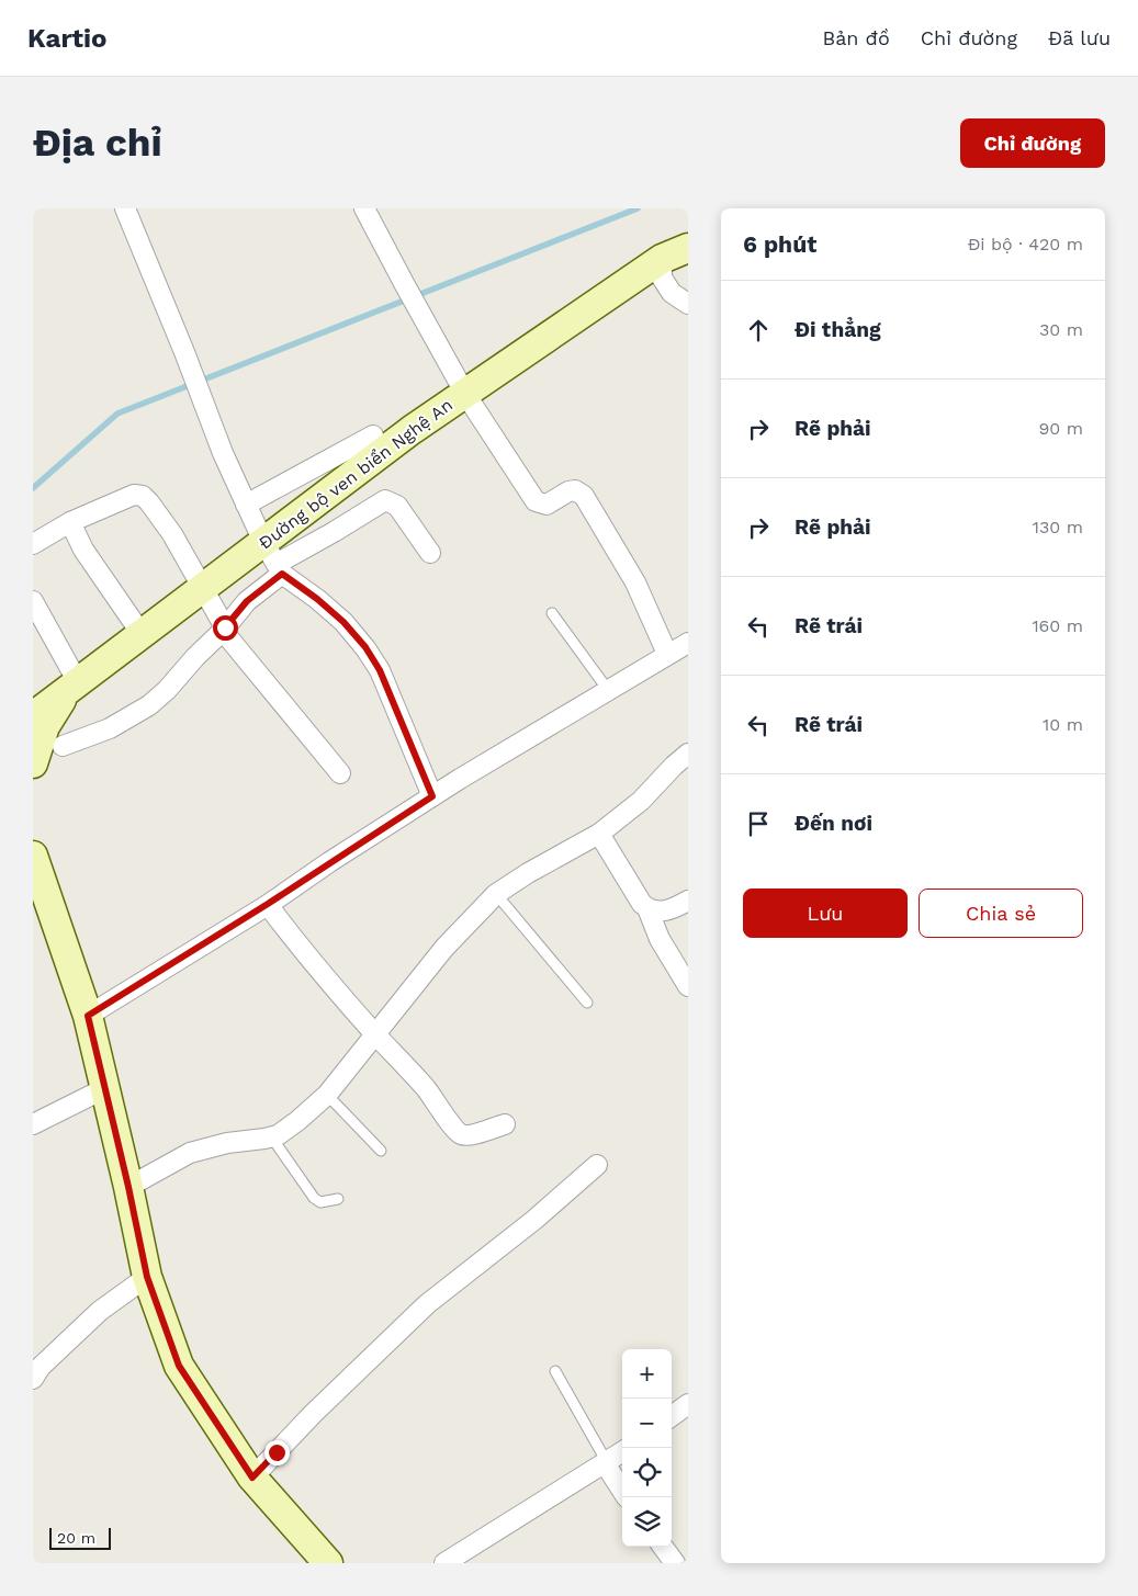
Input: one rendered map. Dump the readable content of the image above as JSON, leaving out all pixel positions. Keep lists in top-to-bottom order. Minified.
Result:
{"streets":{"main road":["Đường bộ ven biển Nghệ An"]},"scale_bar":"20 m","page":{"header":"Kartio","nav":["Bản đồ","Chỉ đường","Đã lưu"],"buttons":["Chỉ đường",["Lưu","Chia sẻ"]],"title":"Địa chỉ","heading":["6 phút","Đi bộ · 420 m"],"list":[["Đi thẳng","30 m"],["Rẽ phải","90 m"],["Rẽ phải","130 m"],["Rẽ trái","160 m"],["Rẽ trái","10 m"],"Đến nơi"],"map_buttons":["+","−"],"scale":"20 m"}}
